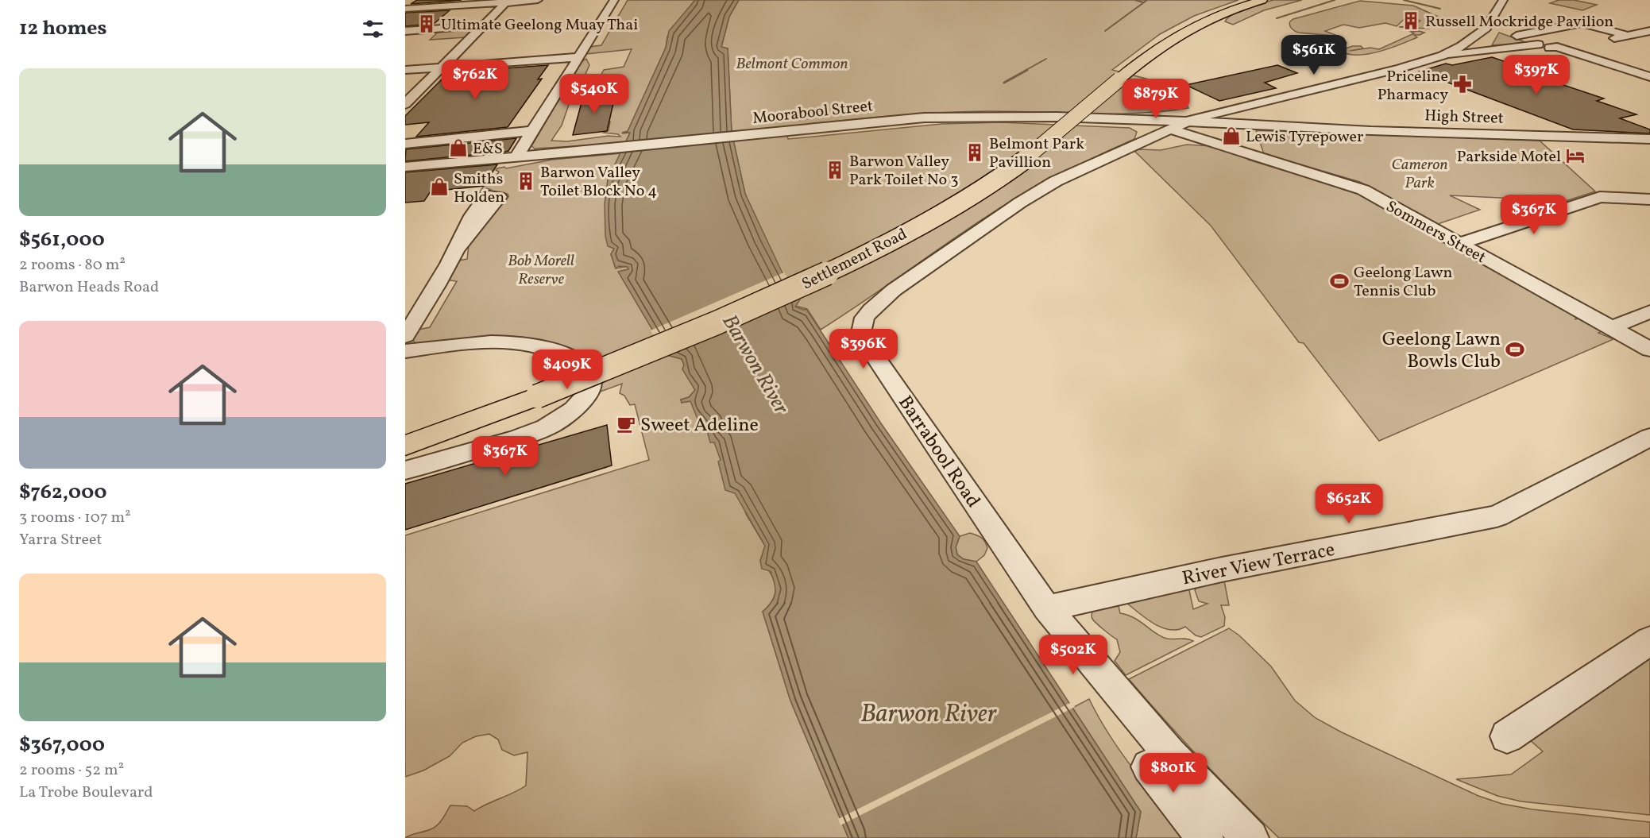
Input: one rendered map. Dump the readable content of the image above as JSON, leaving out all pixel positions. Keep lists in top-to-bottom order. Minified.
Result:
{"streets":{"highway":["Settlement Road"],"street":["Moorabool Street","High Street","Sommers Street","Barrabool Road","River View Terrace"]},"crossings":[["Moorabool Street","High Street"],["Moorabool Street","Sommers Street"],["Moorabool Street","Barrabool Road"],["High Street","Sommers Street"],["High Street","Barrabool Road"],["Sommers Street","Barrabool Road"],["Barrabool Road","River View Terrace"]],"water":["Barwon River"],"parks":["Belmont Common","Cameron Park","Bob Morell Reserve"],"places":{"building":["Russell Mockridge Pavilion","Ultimate Geelong Muay Thai","Belmont Park Pavillion","Barwon Valley Park Toilet No 3","Barwon Valley Toilet Block No 4"],"pharmacy":["Priceline Pharmacy"],"shop":["Lewis Tyrepower","E&S","Smiths Holden"],"hotel":["Parkside Motel"],"sports":["Geelong Lawn Tennis Club","Geelong Lawn Bowls Club"],"cafe":["Sweet Adeline"]},"page":{"heading":"12 homes","price":["$561K","$397K","$762K","$540K","$879K","$367K","$396K","$409K","$367K","$652K","$502K","$801K"],"list":[{"name":"$561,000","note":"2 rooms · 80 m² · Barwon Heads Road"},{"name":"$762,000","note":"3 rooms · 107 m² · Yarra Street"},{"name":"$367,000","note":"2 rooms · 52 m² · La Trobe Boulevard"}]}}
